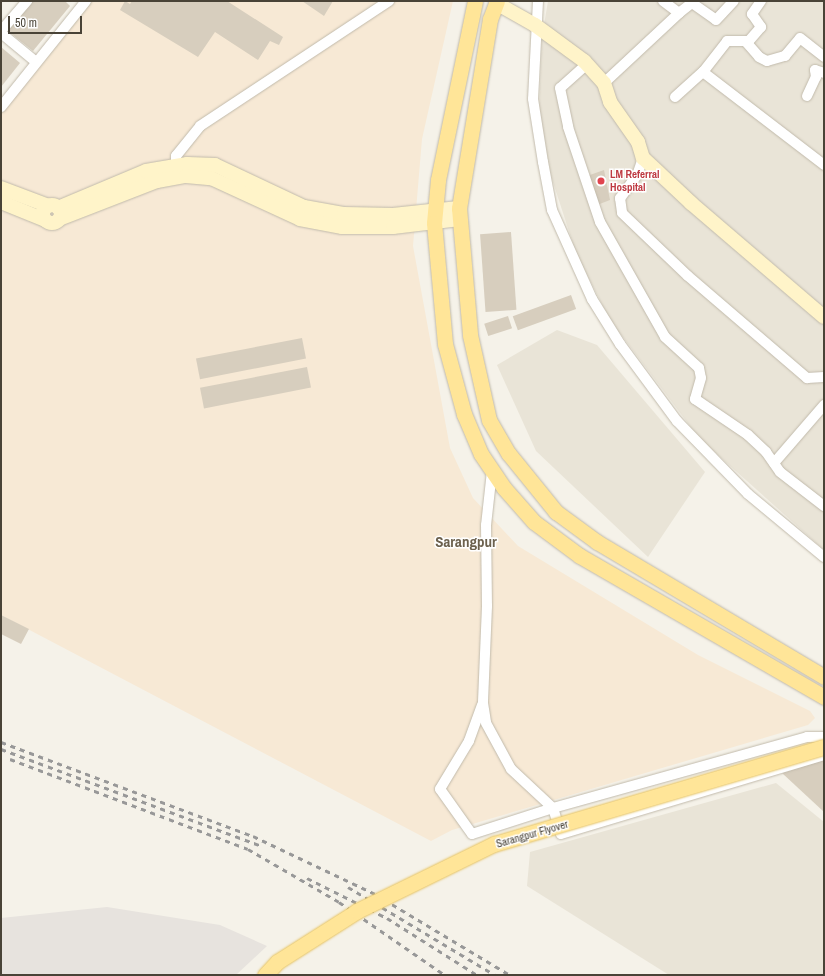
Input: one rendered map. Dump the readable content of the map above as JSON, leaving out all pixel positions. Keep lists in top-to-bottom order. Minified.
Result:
{"streets":{"main road":["Sarangpur Flyover"]},"districts":["Sarangpur"],"places":["LM Referral Hospital"],"scale_bar":"50 m"}
